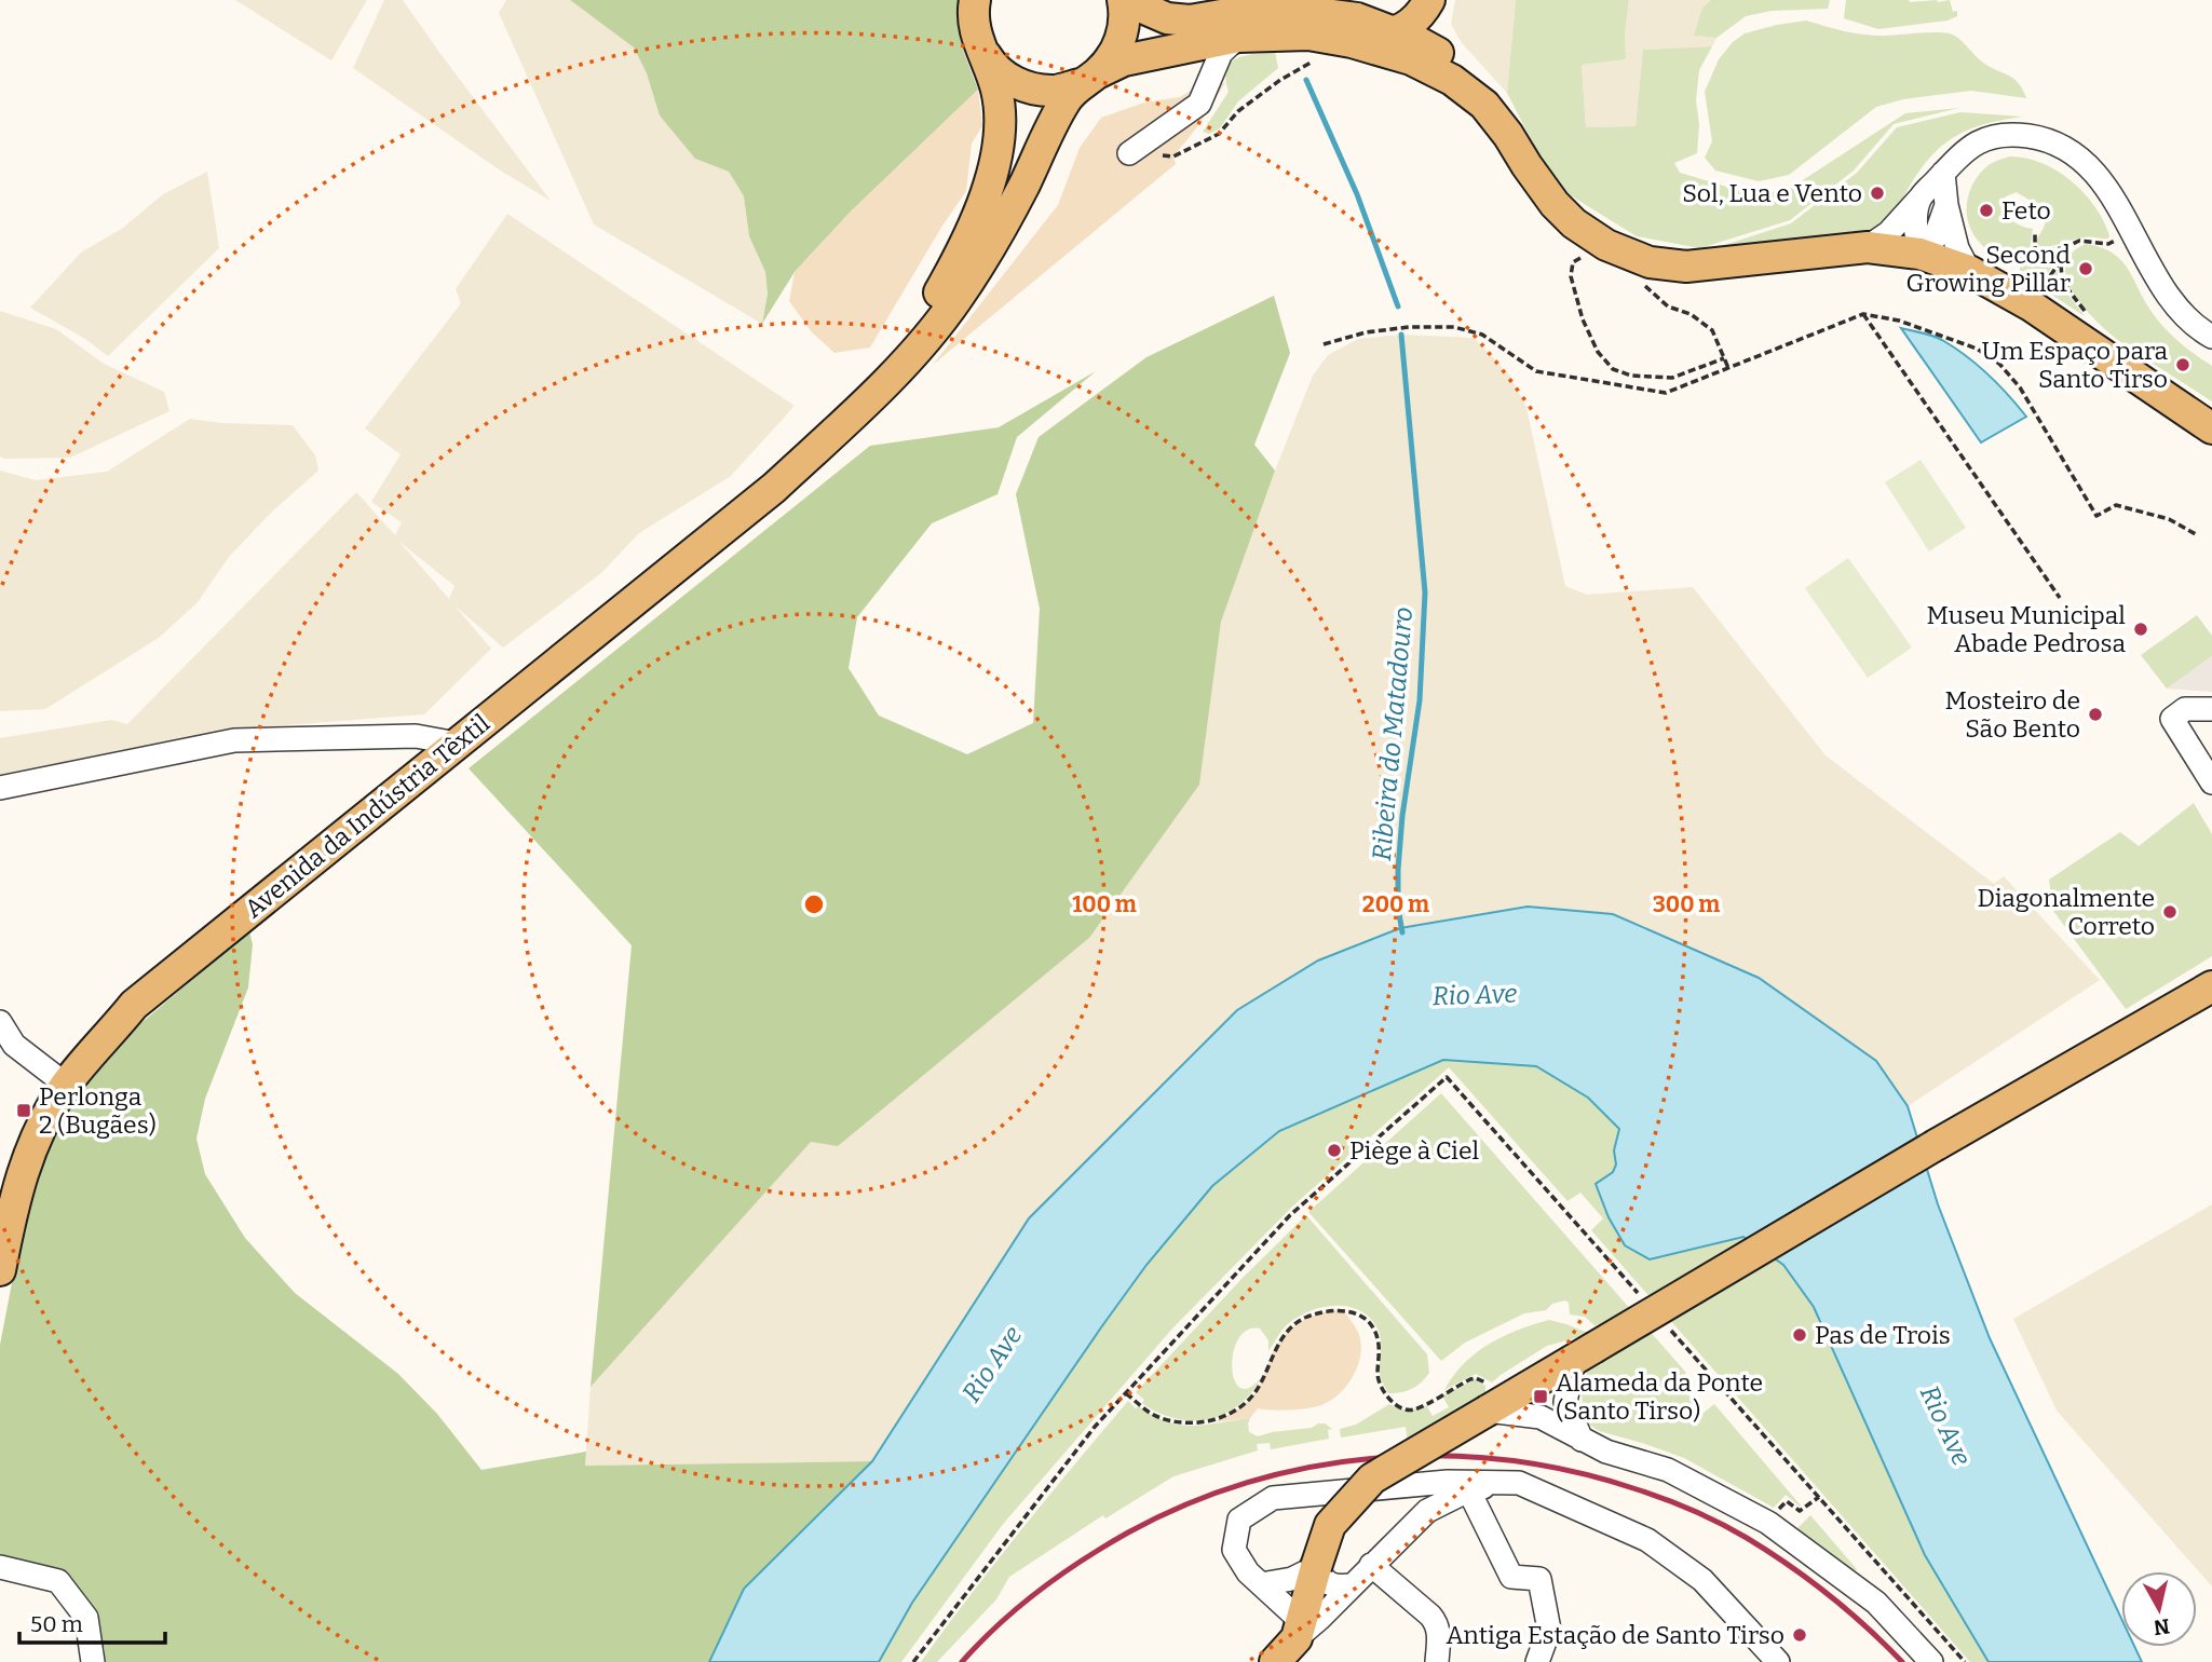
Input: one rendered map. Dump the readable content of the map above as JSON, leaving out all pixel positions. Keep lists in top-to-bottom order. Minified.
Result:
{"streets":{"main road":["Avenida da Indústria Têxtil"]},"water":["Ribeira do Matadouro","Rio Ave"],"places":{"other":["Sol, Lua e Vento","Feto","Second Growing Pillar","Um Espaço para Santo Tirso","Museu Municipal Abade Pedrosa","Mosteiro de São Bento","Diagonalmente Correto","Piège à Ciel","Pas de Trois","Antiga Estação de Santo Tirso"],"transit":["Perlonga 2 (Bugães)","Alameda da Ponte (Santo Tirso)"]},"scale_bar":"50 m","north":"bottom","rings":["100 m","200 m","300 m"]}
